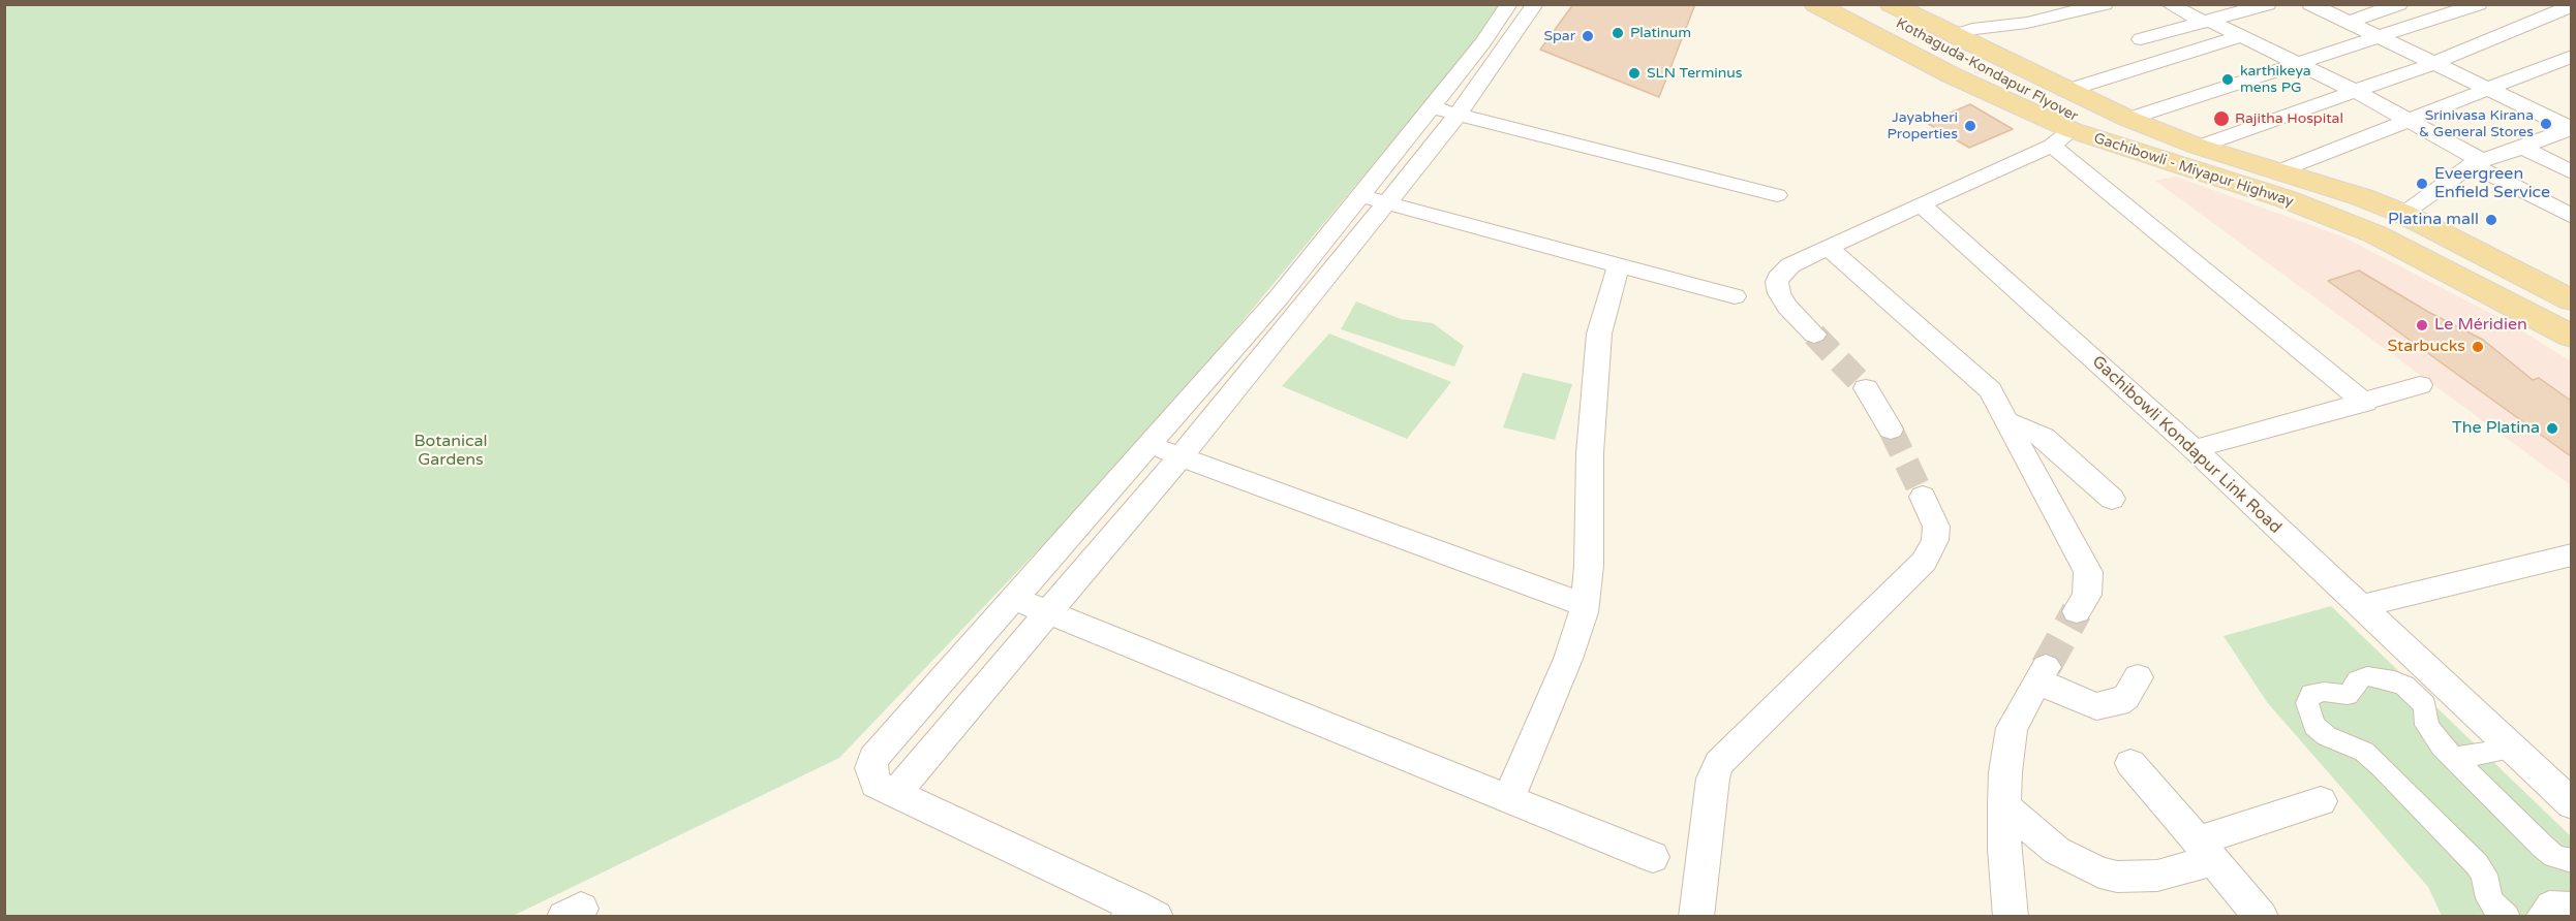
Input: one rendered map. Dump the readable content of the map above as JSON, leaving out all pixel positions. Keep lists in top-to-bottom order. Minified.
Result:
{"streets":{"main road":["Kothaguda-Kondapur Flyover","Gachibowli - Miyapur Highway"],"street":["Gachibowli Kondapur Link Road"]},"crossings":[["Kothaguda-Kondapur Flyover","Gachibowli - Miyapur Highway"]],"parks":["Botanical Gardens"],"places":["Platinum","Spar","SLN Terminus","karthikeya mens PG","Rajitha Hospital","Srinivasa Kirana & General Stores","Jayabheri Properties","Eveergreen Enfield Service","Platina mall","Le Méridien","Starbucks","The Platina"]}
